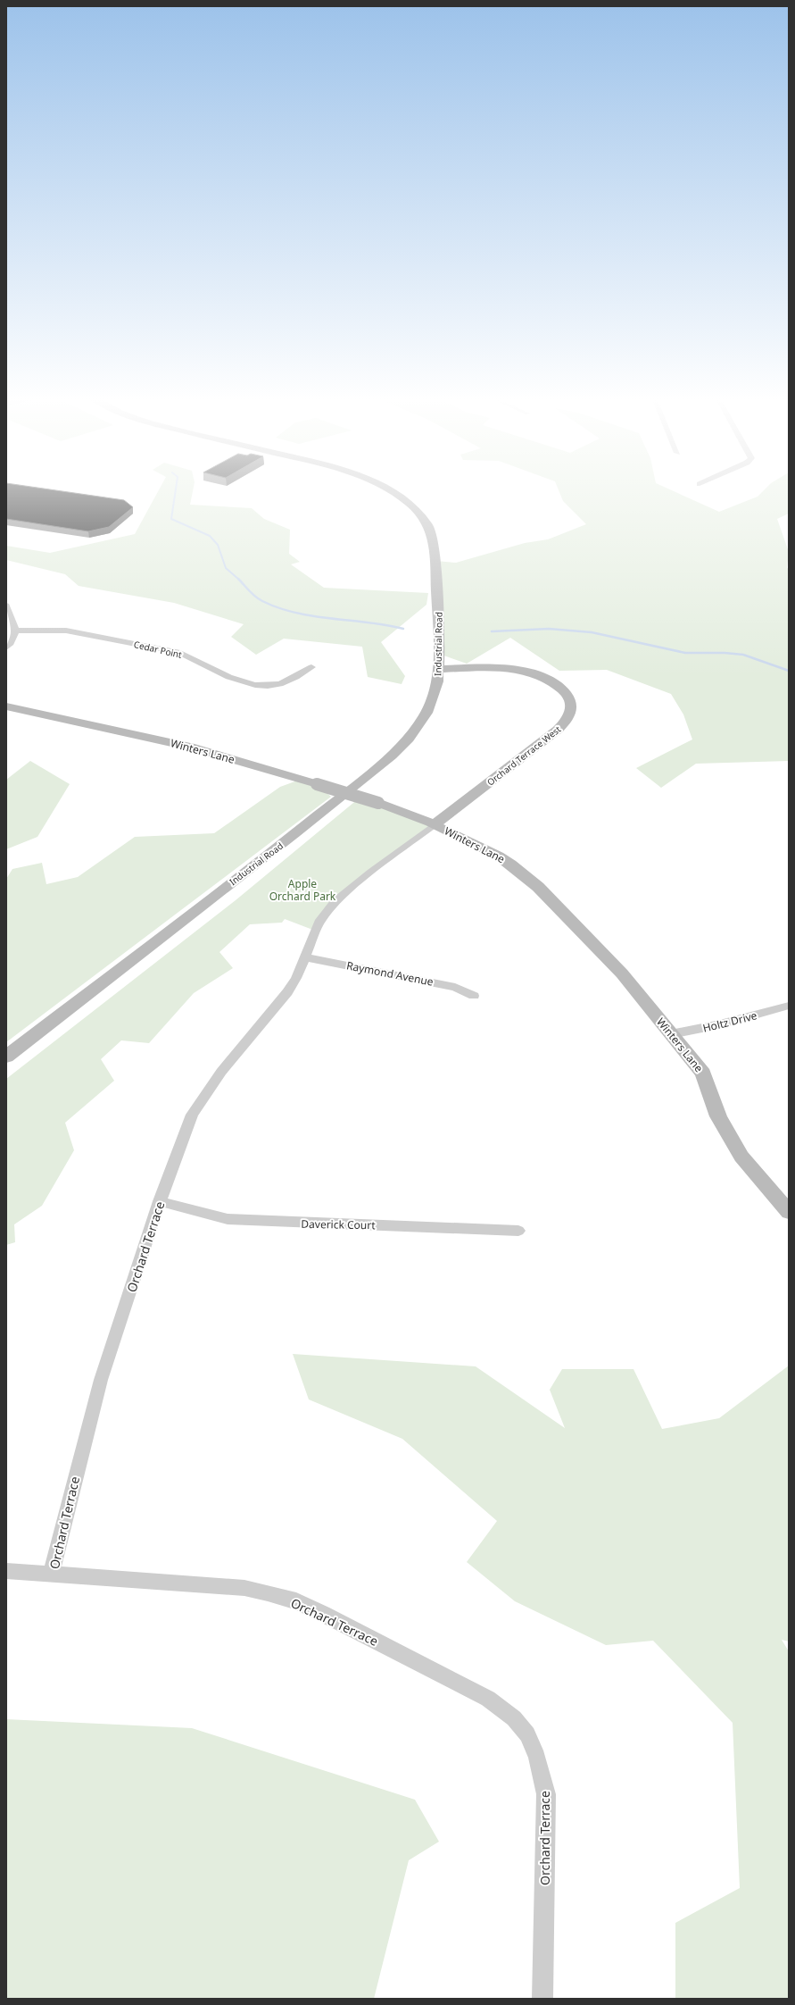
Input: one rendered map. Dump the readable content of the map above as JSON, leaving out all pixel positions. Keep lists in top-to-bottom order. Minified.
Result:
{"streets":{"main road":["Industrial Road","Winters Lane","Orchard Terrace West"],"street":["Cedar Point","Raymond Avenue","Holtz Drive","Daverick Court","Orchard Terrace"]},"crossings":[["Industrial Road","Orchard Terrace West"],["Winters Lane","Orchard Terrace West"],["Winters Lane","Holtz Drive"],["Winters Lane","Orchard Terrace"],["Orchard Terrace West","Orchard Terrace"],["Raymond Avenue","Orchard Terrace"],["Daverick Court","Orchard Terrace"]],"parks":["Apple Orchard Park"]}
